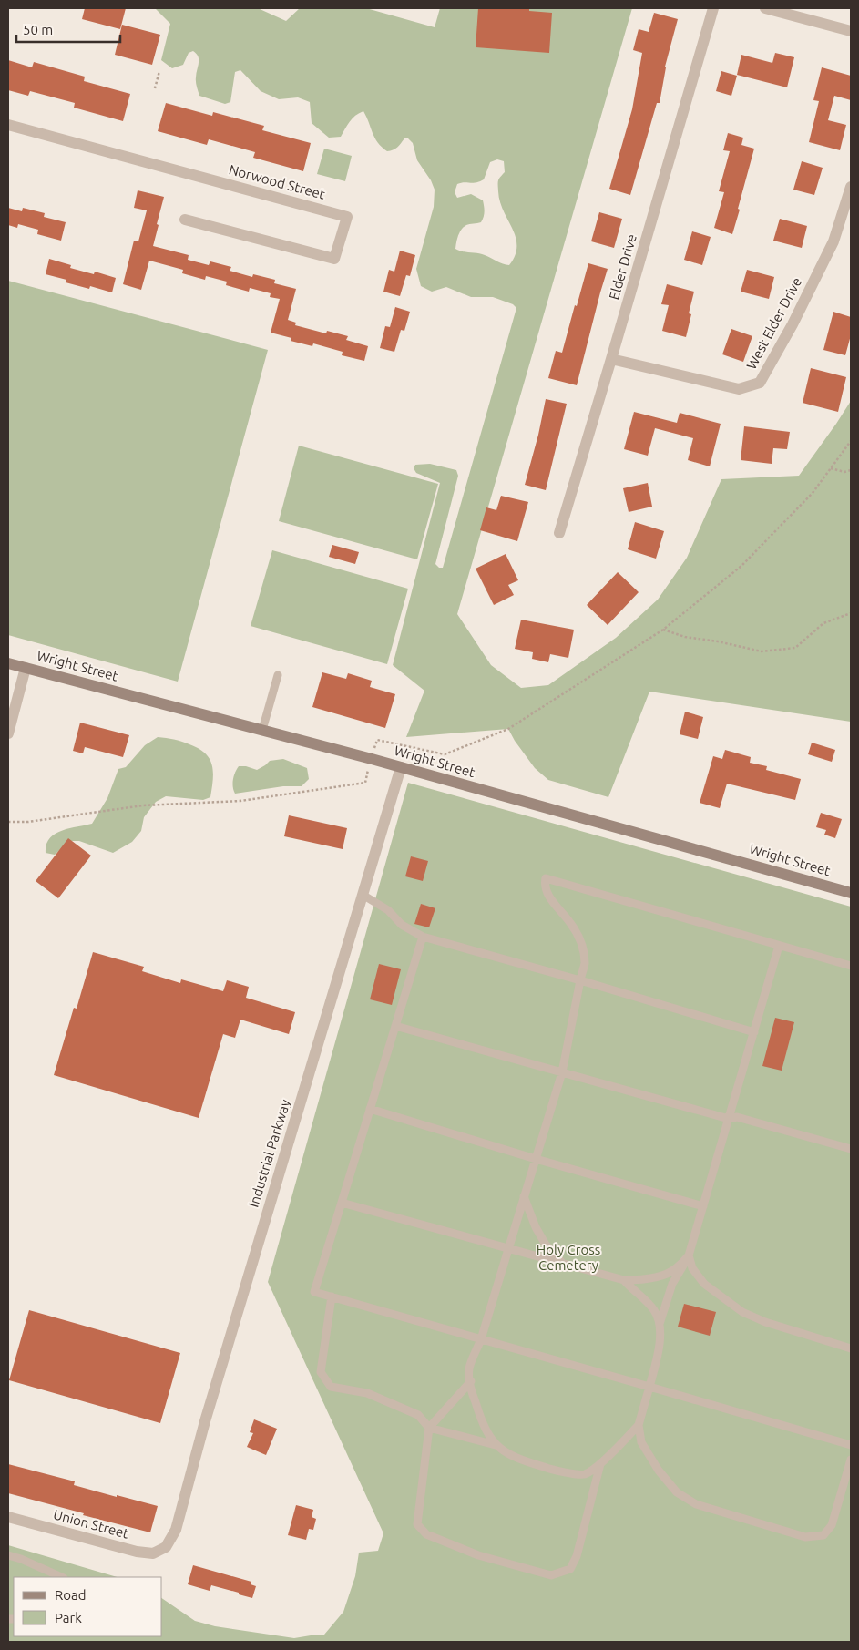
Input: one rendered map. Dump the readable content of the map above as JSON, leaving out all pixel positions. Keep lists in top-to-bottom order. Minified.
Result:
{"streets":{"main road":["Wright Street"],"street":["Norwood Street","Elder Drive","West Elder Drive","Industrial Parkway","Union Street"]},"crossings":[["Elder Drive","West Elder Drive"],["Wright Street","Industrial Parkway"],["Industrial Parkway","Union Street"]],"parks":["Holy Cross Cemetery"],"legend":["Road","Park"],"scale_bar":"50 m"}
